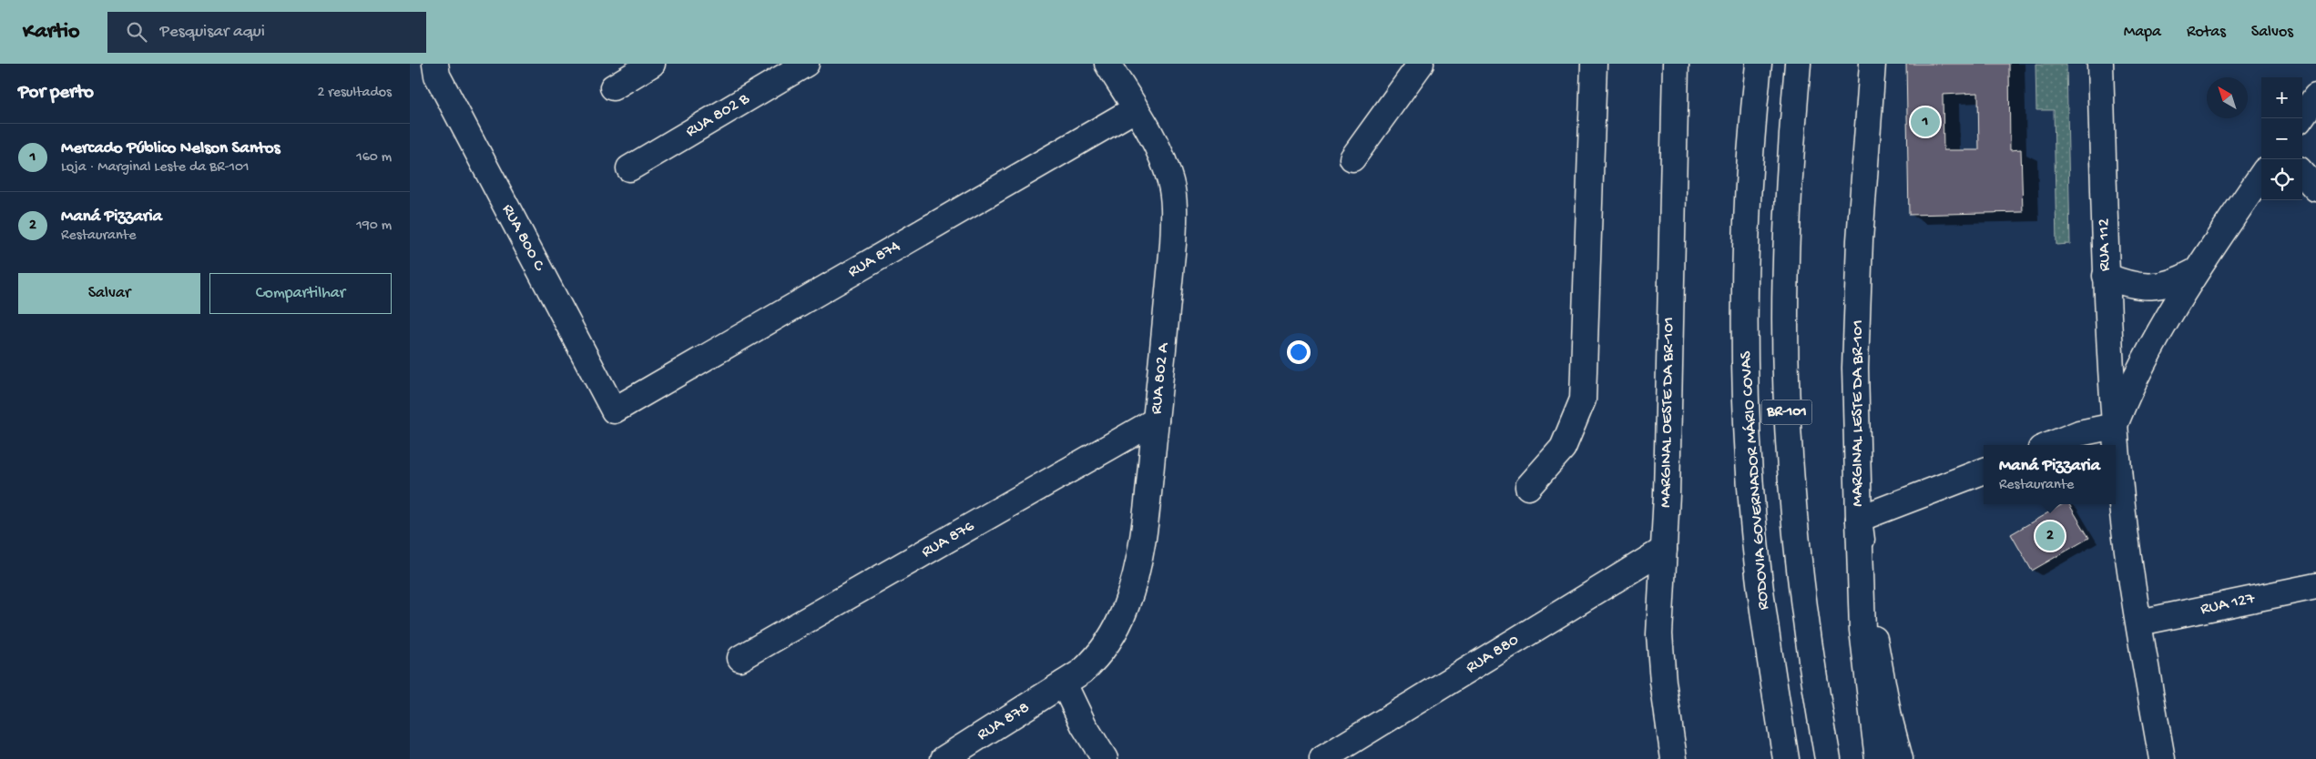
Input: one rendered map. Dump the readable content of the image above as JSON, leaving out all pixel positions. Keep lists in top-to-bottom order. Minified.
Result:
{"streets":{"main road":["RUA 802 B","RUA 800 C","RUA 112","RUA 874","RUA 802 A","MARGINAL OESTE DA BR-101","BR-101","MARGINAL LESTE DA BR-101","RODOVIA GOVERNADOR MÁRIO COVAS","RUA 876","RUA 127","RUA 880","RUA 878"]},"crossings":[["RUA 800 C","RUA 874"],["RUA 112","RUA 127"],["RUA 874","RUA 802 A"],["RUA 802 A","RUA 876"],["RUA 802 A","RUA 878"],["MARGINAL OESTE DA BR-101","RUA 880"]],"north":"top left","page":{"header":"Kartio","search":"Pesquisar aqui","nav":["Mapa","Rotas","Salvos"],"heading":["Por perto","2 resultados"],"map_buttons":["+","−"],"pins":["1","2"],"list":[{"mark":"1","name":"Mercado Público Nelson Santos","note":"Loja · Marginal Leste da BR-101","value":"160 m"},{"mark":"2","name":"Maná Pizzaria","note":"Restaurante","value":"190 m"}],"buttons":["Salvar","Compartilhar"],"popup":["Maná Pizzaria","Restaurante"]}}
